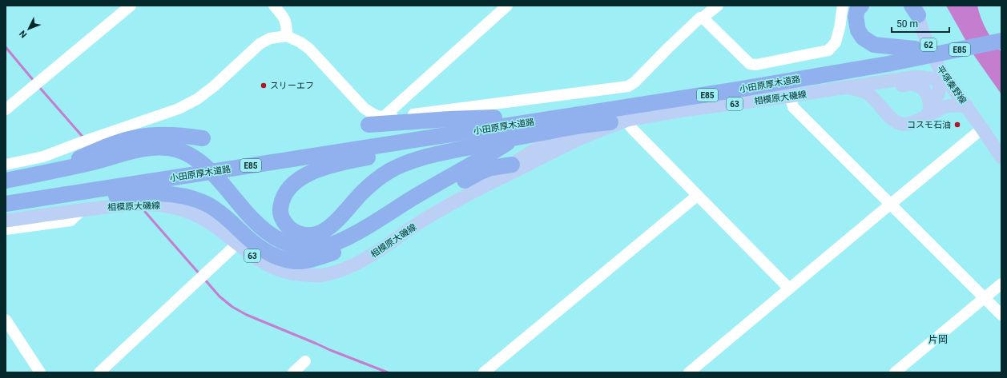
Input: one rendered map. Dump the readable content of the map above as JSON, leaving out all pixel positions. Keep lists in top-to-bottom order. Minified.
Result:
{"streets":{"highway":["E85","小田原厚木道路"],"main road":["62","平塚秦野線","相模原大磯線","63"]},"crossings":[["平塚秦野線","63"],["相模原大磯線","63"]],"districts":["片岡"],"places":["スリーエフ","コスモ石油"],"scale_bar":"50 m","north":"bottom left"}
